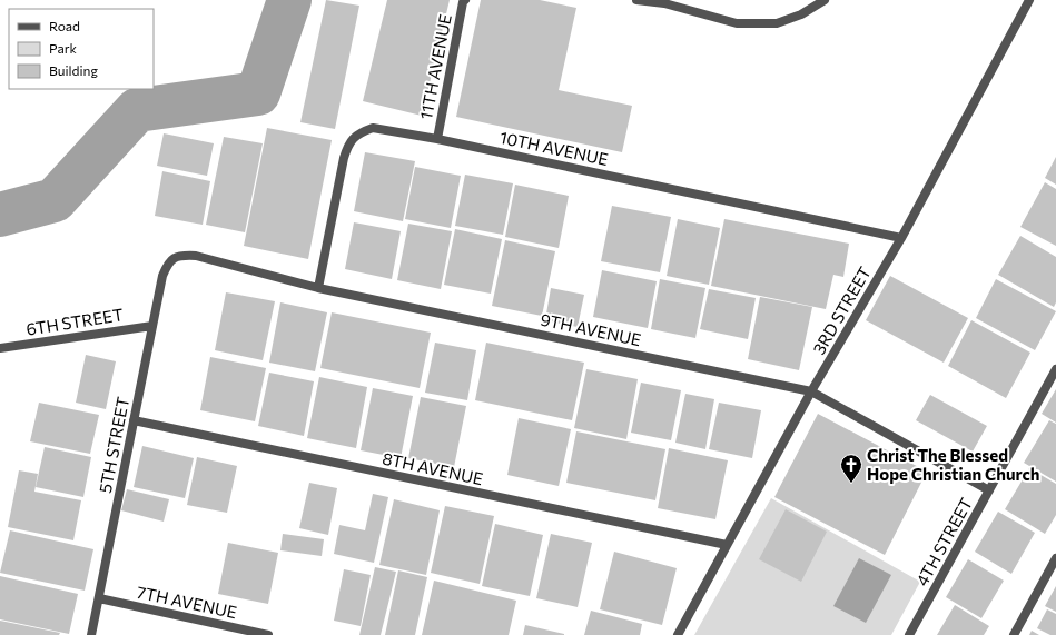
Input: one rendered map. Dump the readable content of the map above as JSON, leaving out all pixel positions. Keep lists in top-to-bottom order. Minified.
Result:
{"streets":{"street":["11TH AVENUE","10TH AVENUE","3RD STREET","6TH STREET","9TH AVENUE","5TH STREET","8TH AVENUE","4TH STREET","7TH AVENUE"]},"crossings":[["11TH AVENUE","10TH AVENUE"],["10TH AVENUE","3RD STREET"],["10TH AVENUE","9TH AVENUE"],["3RD STREET","9TH AVENUE"],["3RD STREET","8TH AVENUE"],["6TH STREET","5TH STREET"],["9TH AVENUE","5TH STREET"],["9TH AVENUE","4TH STREET"],["5TH STREET","8TH AVENUE"],["5TH STREET","7TH AVENUE"]],"places":{"church":["Christ The Blessed Hope Christian Church"]},"legend":["Road","Park","Building"]}
